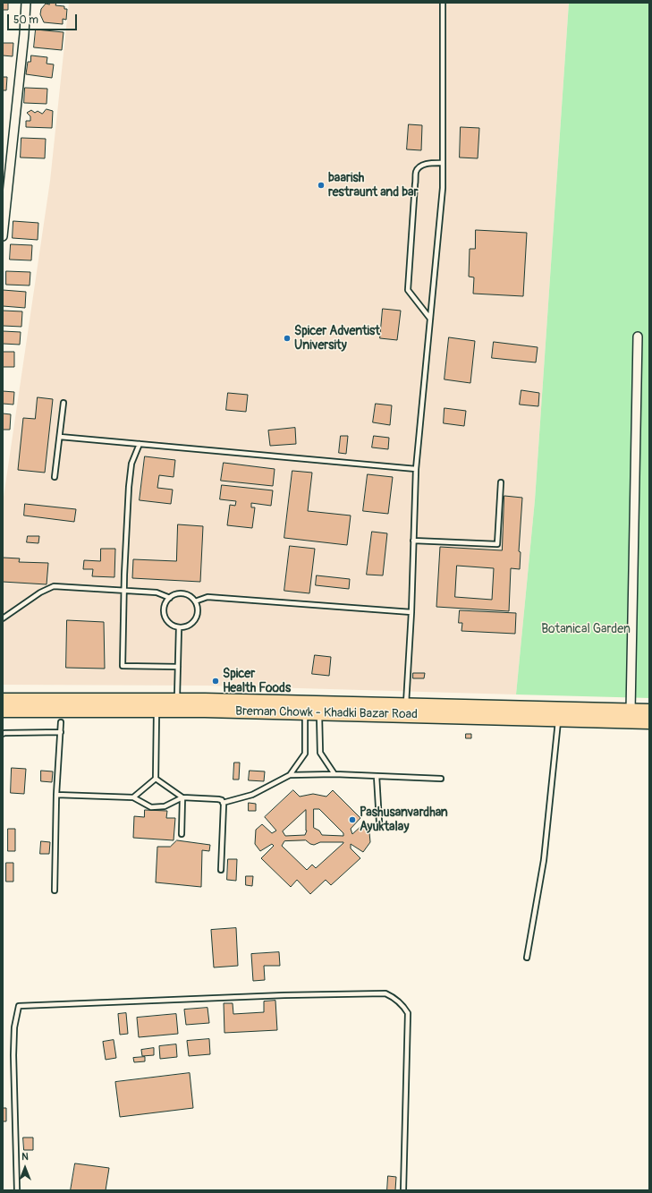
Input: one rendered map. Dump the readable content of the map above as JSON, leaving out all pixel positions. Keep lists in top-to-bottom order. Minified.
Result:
{"streets":{"main road":["Breman Chowk - Khadki Bazar Road"]},"parks":["Botanical Garden"],"places":["baarish restraunt and bar","Spicer Adventist University","Spicer Health Foods","Pashusanvardhan Ayuktalay"],"scale_bar":"50 m","north":"top"}
